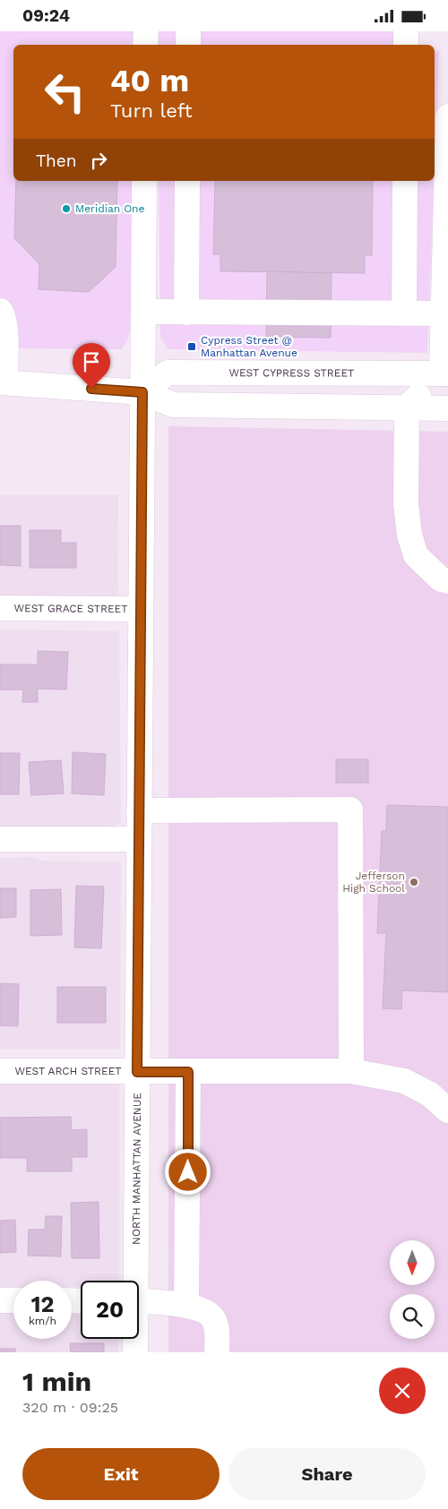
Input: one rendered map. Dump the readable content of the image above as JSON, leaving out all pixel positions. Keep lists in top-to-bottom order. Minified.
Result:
{"streets":{"street":["WEST CYPRESS STREET","WEST GRACE STREET","WEST ARCH STREET","NORTH MANHATTAN AVENUE"]},"crossings":[["WEST CYPRESS STREET","NORTH MANHATTAN AVENUE"],["WEST GRACE STREET","NORTH MANHATTAN AVENUE"],["WEST ARCH STREET","NORTH MANHATTAN AVENUE"]],"places":{"other":["Meridian One","Jefferson High School"],"transit":["Cypress Street @ Manhattan Avenue"]},"north":"bottom","page":{"status":"09:24","turn":["40 m","Turn left"],"then":"Then","speed":"12 km/h","limit":"20","heading":["1 min","320 m · 09:25"],"buttons":["Exit","Share"]}}
